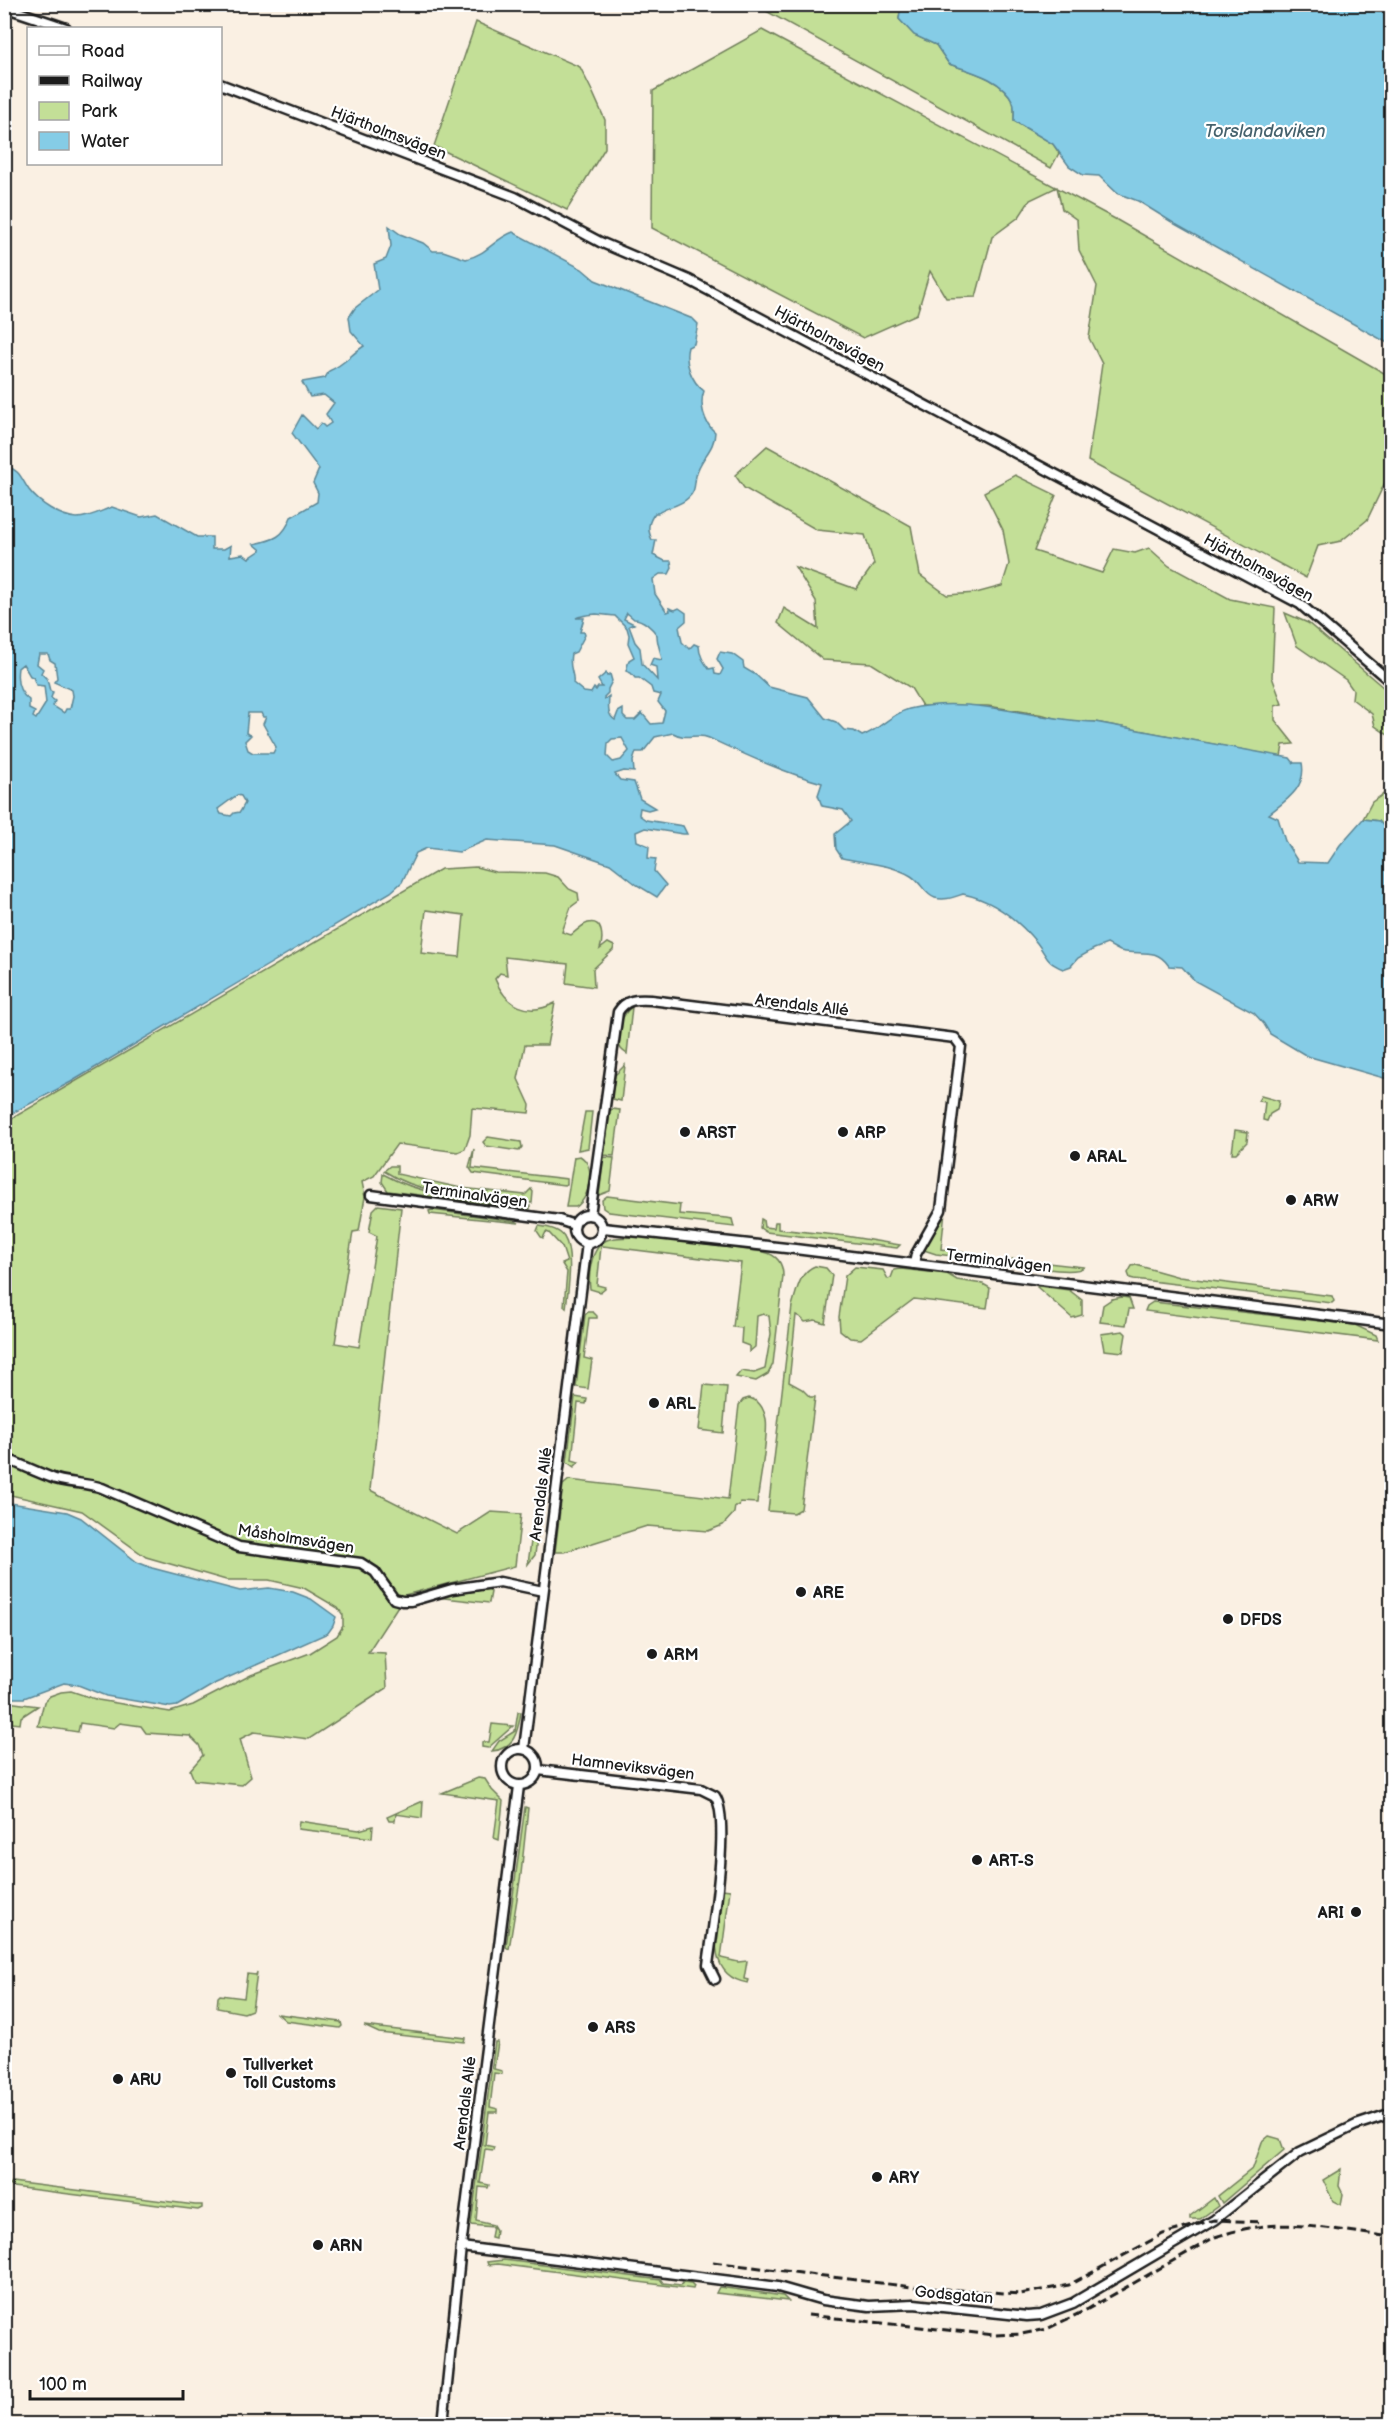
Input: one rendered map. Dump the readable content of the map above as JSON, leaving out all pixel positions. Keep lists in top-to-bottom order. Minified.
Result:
{"streets":{"street":["Hjärtholmsvägen","Arendals Allé","Terminalvägen","Måsholmsvägen","Hamneviksvägen","Godsgatan"]},"crossings":[["Arendals Allé","Terminalvägen"],["Arendals Allé","Måsholmsvägen"],["Arendals Allé","Hamneviksvägen"],["Arendals Allé","Godsgatan"]],"water":["Torslandaviken"],"places":["ARST","ARP","ARAL","ARW","ARL","ARE","DFDS","ARM","ART-S","ARI","ARS","Tullverket Toll Customs","ARU","ARY","ARN"],"legend":["Road","Railway","Park","Water"],"scale_bar":"100 m"}
